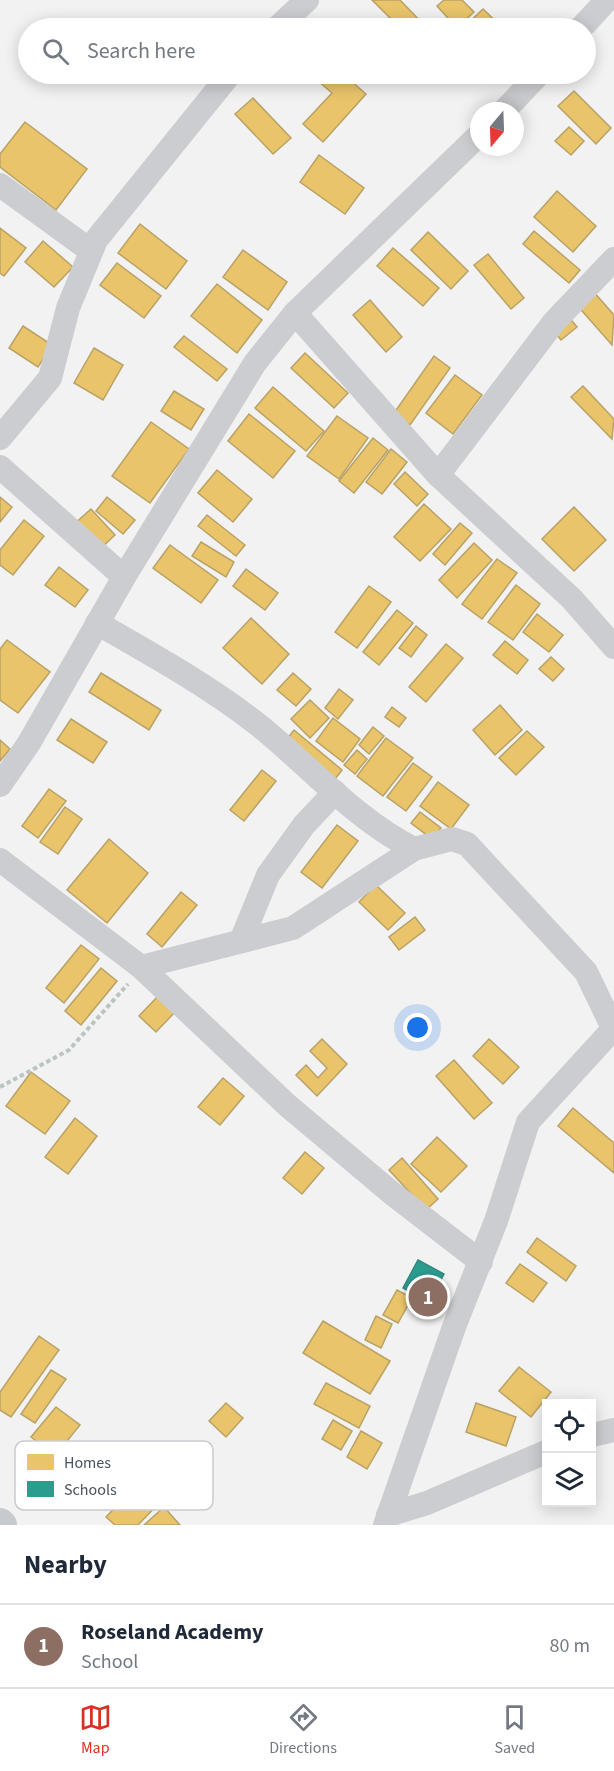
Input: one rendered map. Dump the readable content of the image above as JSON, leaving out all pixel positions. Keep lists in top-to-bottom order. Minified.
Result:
{"legend":["Homes","Schools"],"north":"bottom","page":{"search":"Search here","pins":"1","heading":"Nearby","list":[{"mark":"1","name":"Roseland Academy","note":"School","value":"80 m"}],"nav":["Map","Directions","Saved"]}}
